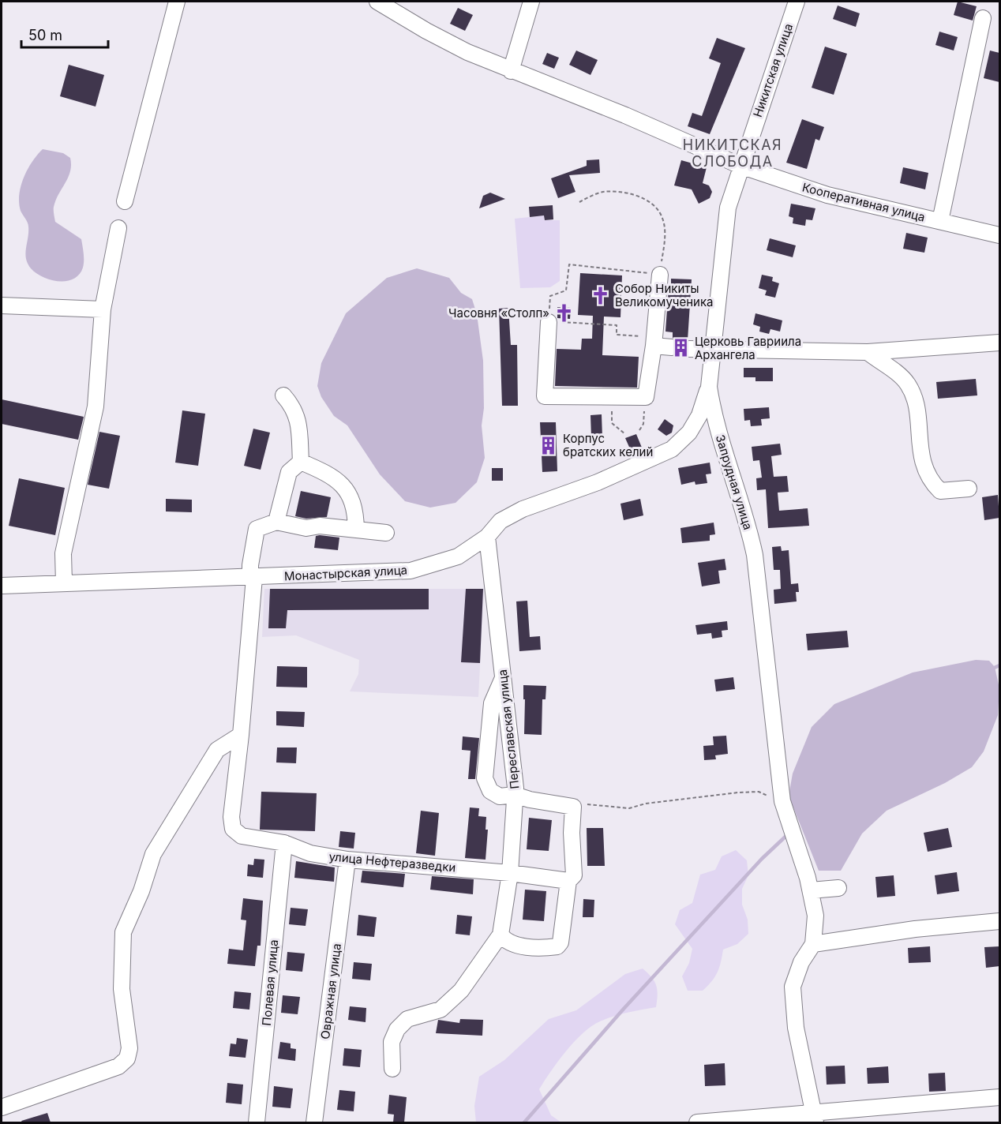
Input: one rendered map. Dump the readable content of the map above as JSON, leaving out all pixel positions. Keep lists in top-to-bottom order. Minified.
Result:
{"streets":{"street":["Никитская улица","Кооперативная улица","Запрудная улица","Монастырская улица","Переславская улица","улица Нефтеразведки","Полевая улица","Овражная улица"]},"crossings":[["Никитская улица","Кооперативная улица"],["Никитская улица","Запрудная улица"],["Кооперативная улица","Запрудная улица"],["Запрудная улица","Монастырская улица"],["Монастырская улица","Переславская улица"],["Переславская улица","улица Нефтеразведки"],["улица Нефтеразведки","Полевая улица"],["улица Нефтеразведки","Овражная улица"]],"districts":["НИКИТСКАЯ СЛОБОДА"],"places":{"church":["Собор Никиты Великомученика","Часовня «Столп»"],"building":["Церковь Гавриила Архангела","Корпус братских келий"]},"scale_bar":"50 m"}
